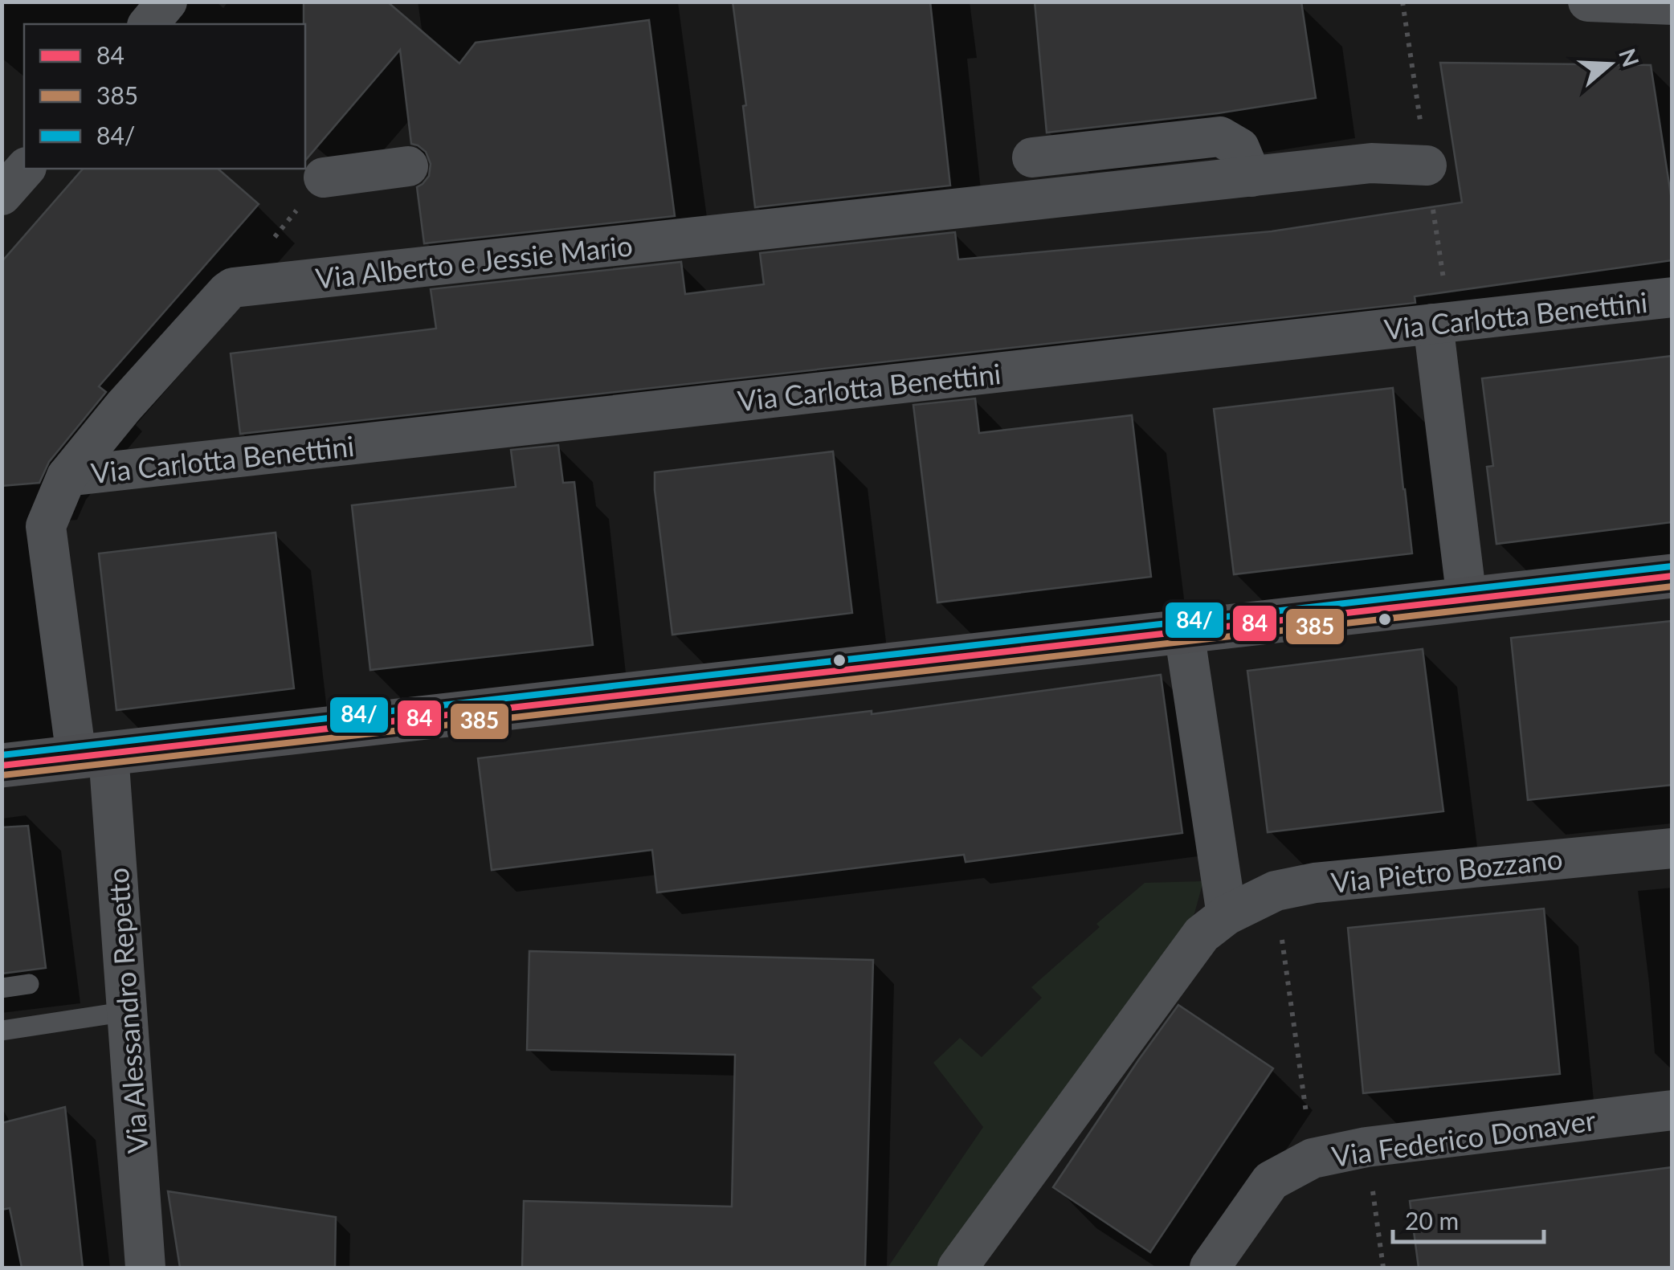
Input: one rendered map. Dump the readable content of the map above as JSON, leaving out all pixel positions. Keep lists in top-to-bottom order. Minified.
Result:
{"streets":{"street":["Via Alberto e Jessie Mario","Via Carlotta Benettini","Via Pietro Bozzano","Via Alessandro Repetto","Via Federico Donaver"]},"lines":["transit line 84/","transit line 84","transit line 385"],"legend":["84","385","84/"],"scale_bar":"20 m","north":"right"}
